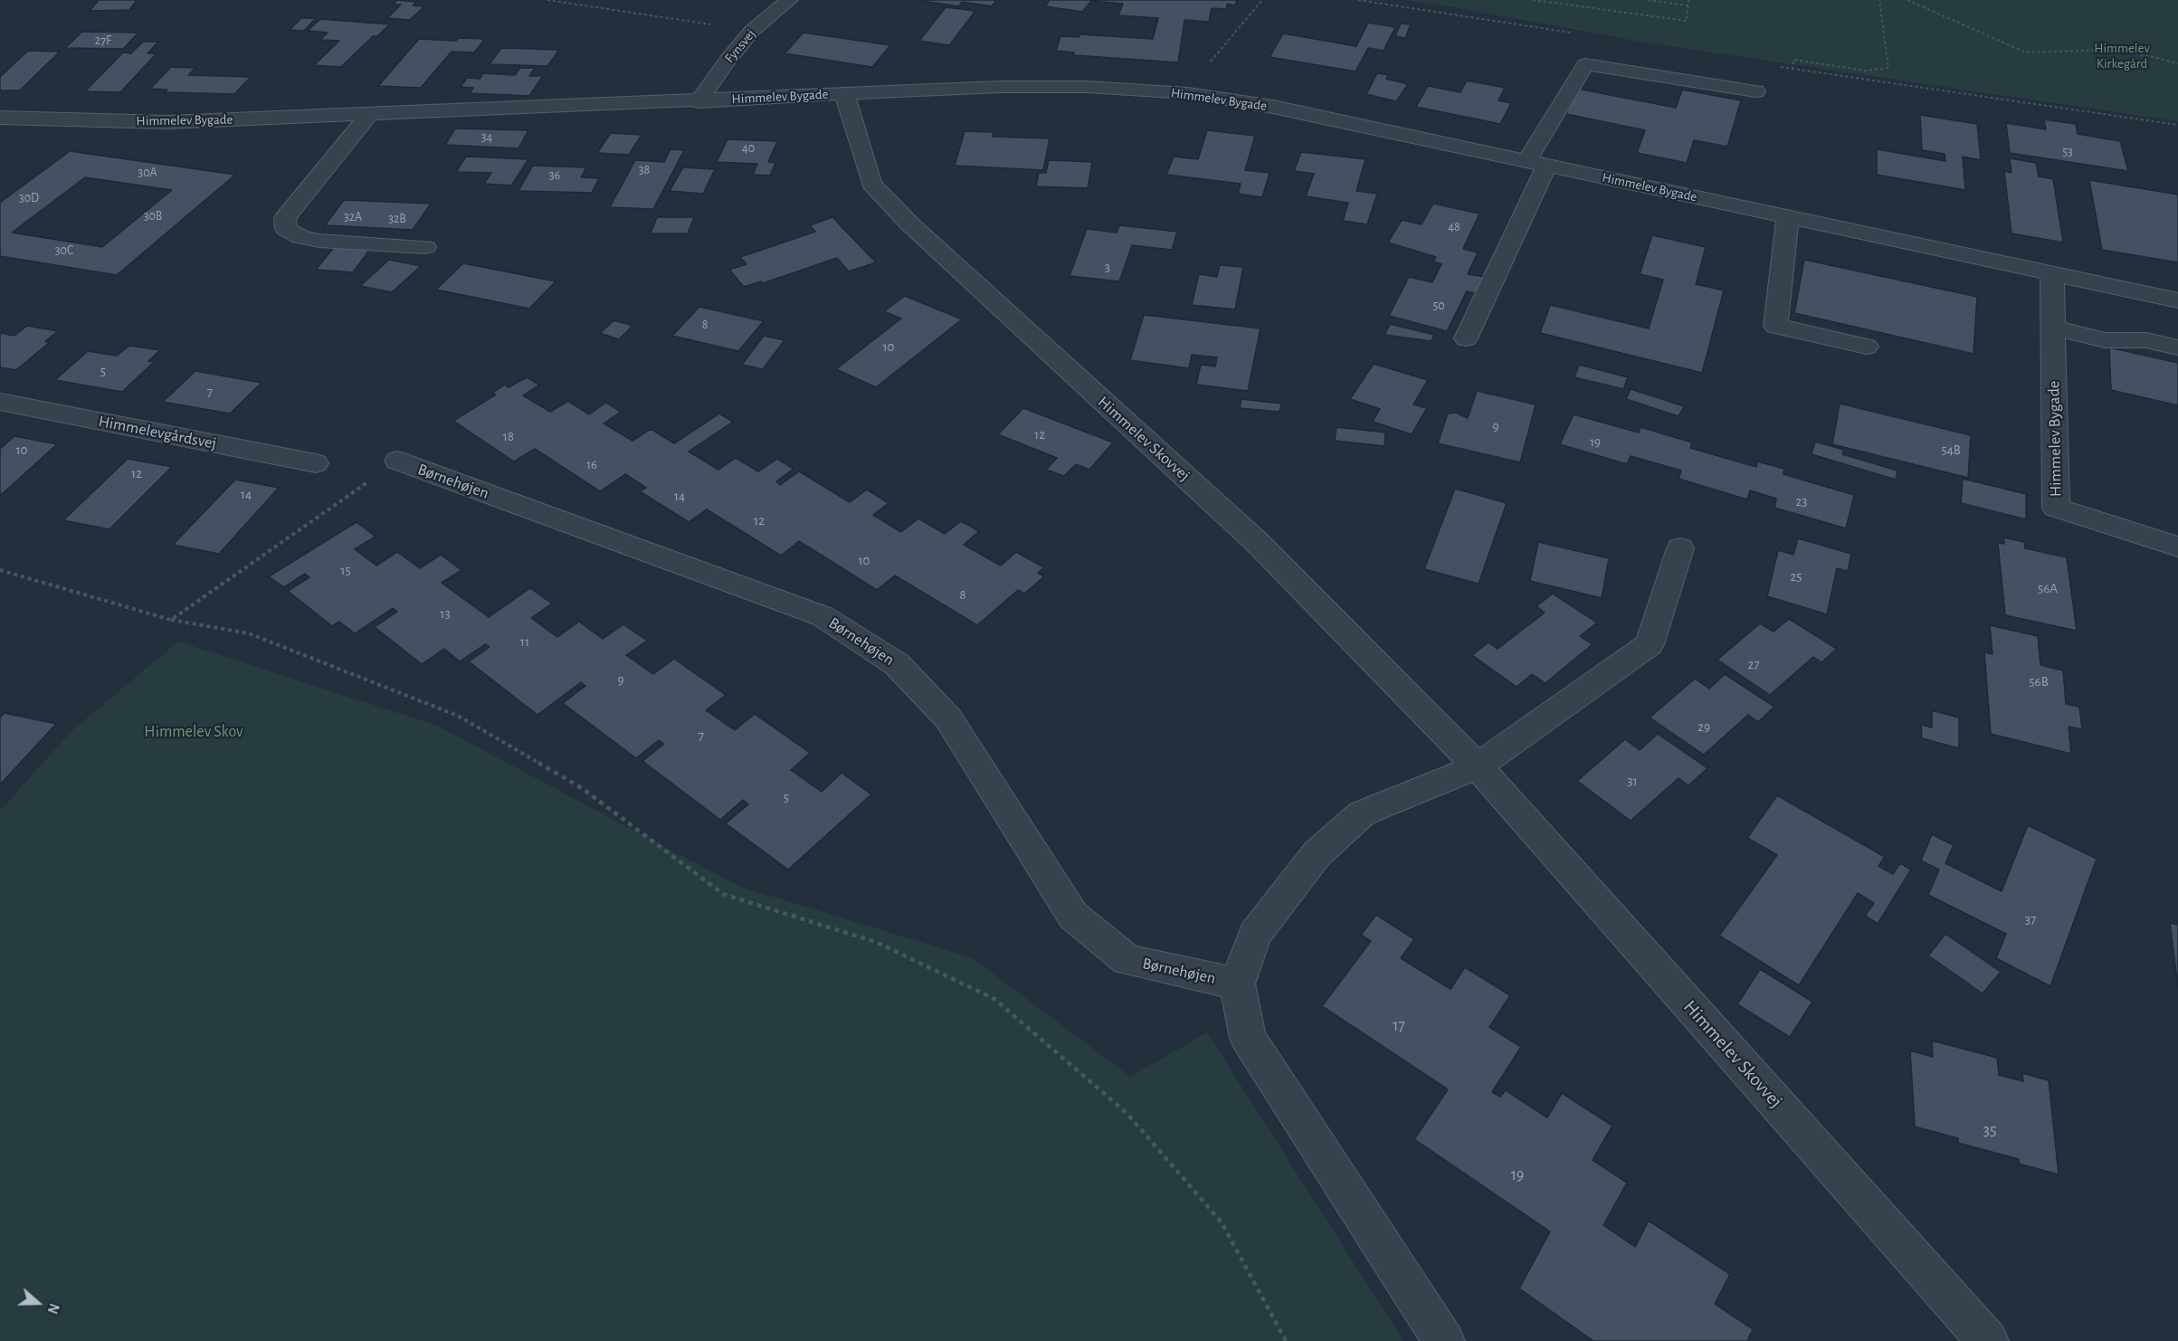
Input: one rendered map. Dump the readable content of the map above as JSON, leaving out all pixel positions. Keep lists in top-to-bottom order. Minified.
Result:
{"streets":{"street":["Fynsvej","Himmelev Bygade","Himmelevgårdsvej","Himmelev Skovvej","Børnehøjen"]},"crossings":[["Fynsvej","Himmelev Bygade"],["Himmelev Bygade","Himmelev Skovvej"],["Himmelev Skovvej","Børnehøjen"]],"parks":["Himmelev Kirkegård","Himmelev Skov"],"house_numbers":["27F","34","40","53","38","30A","36","30D","30B","32A","32B","48","30C","3","50","8","10","5","7","9","12","18","19","10","54B","16","12","14","14","23","12","10","15","25","56A","8","13","11","27","9","56B","29","7","31","5","37","17","35","19"],"north":"right"}
